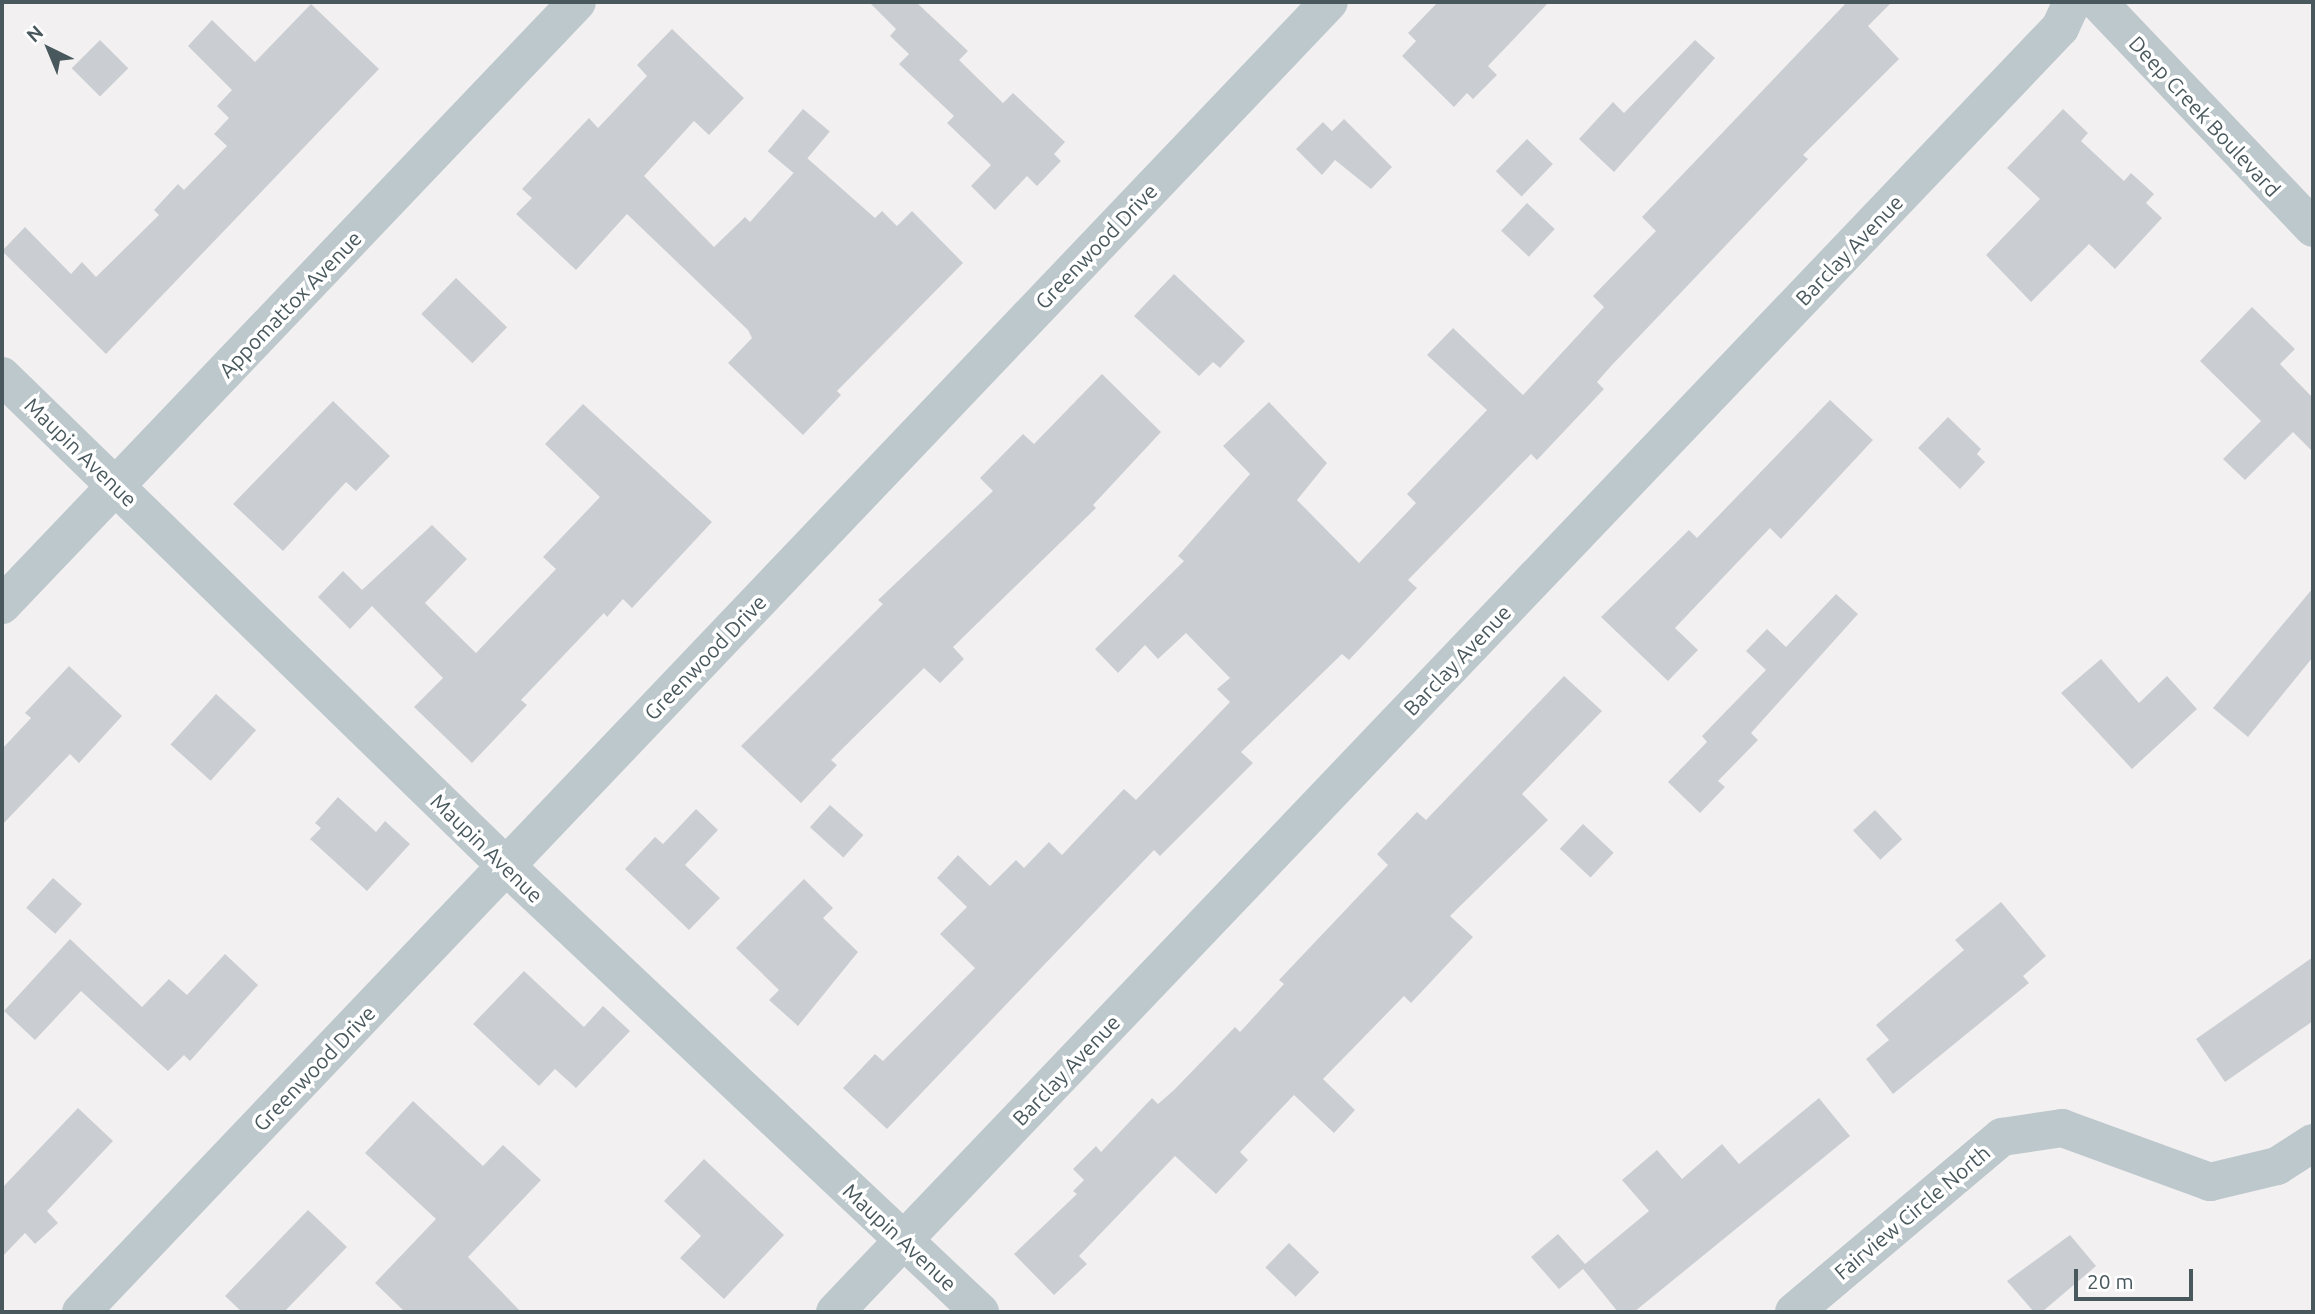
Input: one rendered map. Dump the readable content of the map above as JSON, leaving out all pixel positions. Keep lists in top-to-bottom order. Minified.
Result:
{"streets":{"street":["Deep Creek Boulevard","Greenwood Drive","Barclay Avenue","Appomattox Avenue","Maupin Avenue","Fairview Circle North"]},"crossings":[["Greenwood Drive","Maupin Avenue"],["Barclay Avenue","Maupin Avenue"],["Appomattox Avenue","Maupin Avenue"]],"scale_bar":"20 m","north":"top left"}
